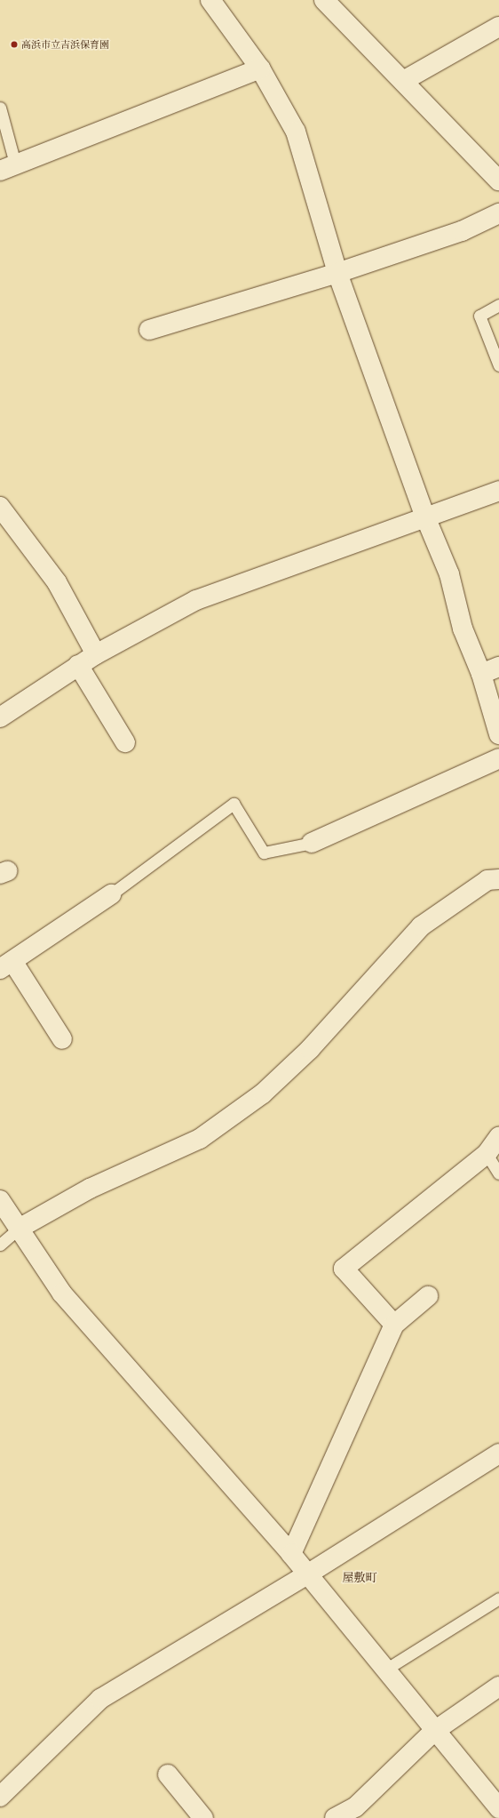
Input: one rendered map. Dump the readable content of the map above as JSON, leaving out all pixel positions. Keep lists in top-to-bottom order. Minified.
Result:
{"districts":["屋敷町"],"places":["高浜市立吉浜保育園"]}
